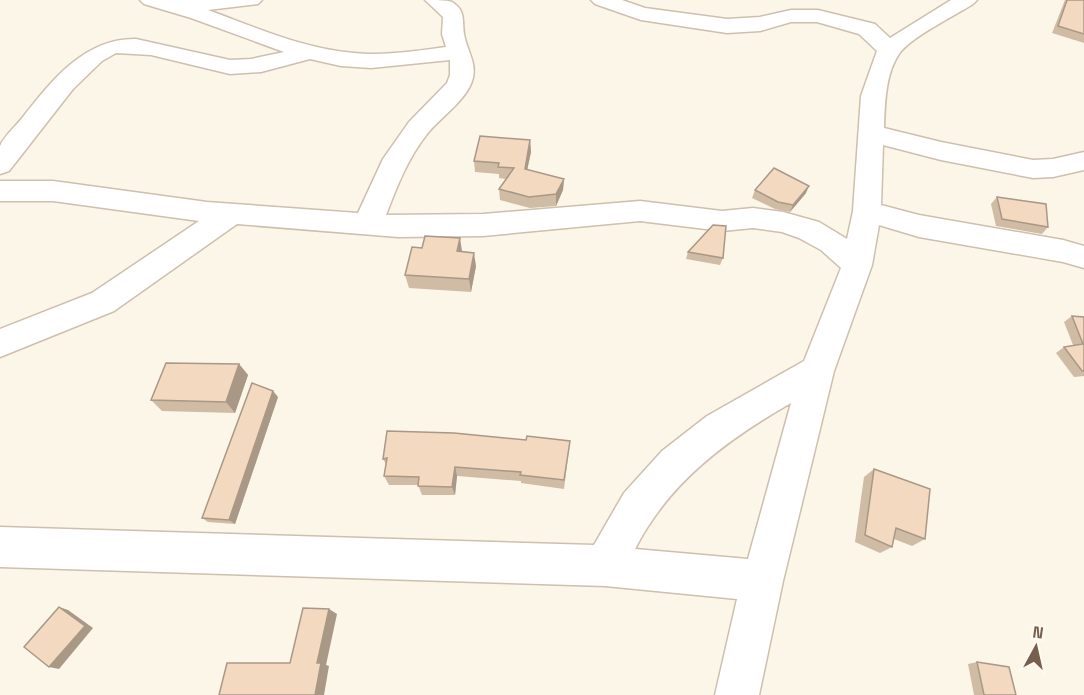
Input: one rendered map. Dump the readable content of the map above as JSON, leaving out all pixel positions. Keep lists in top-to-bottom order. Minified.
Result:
{"north":"top"}
